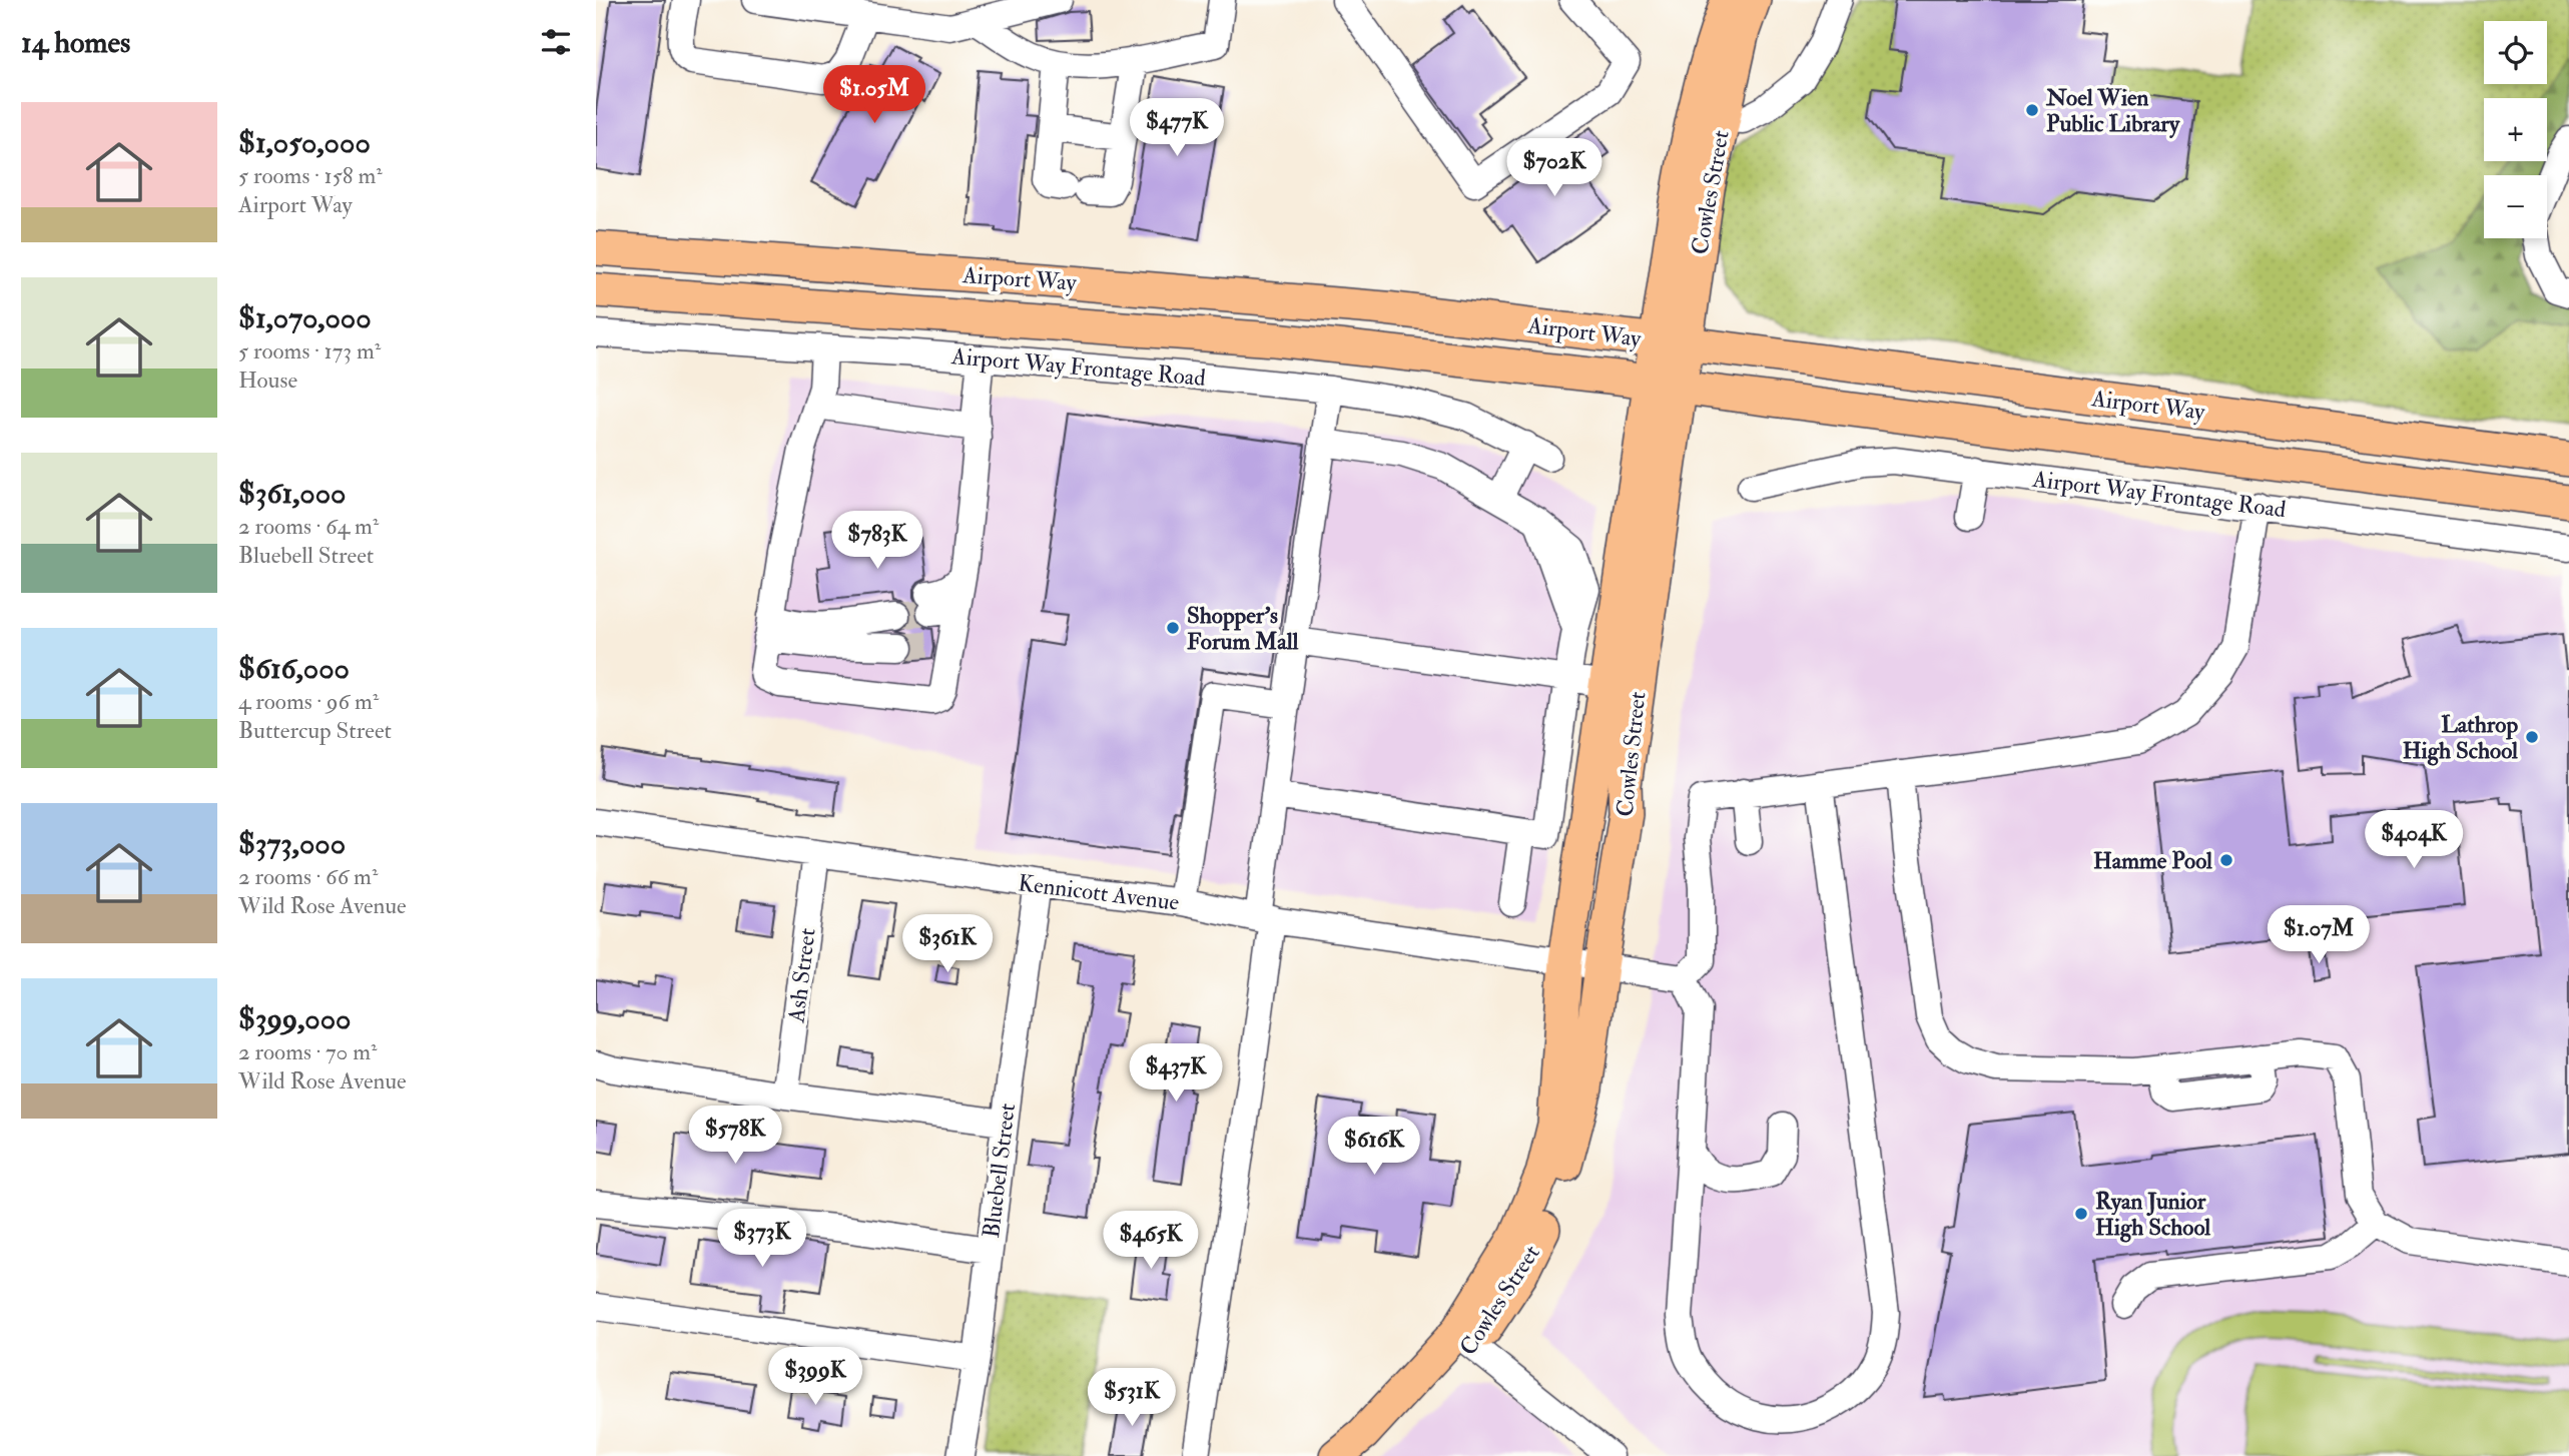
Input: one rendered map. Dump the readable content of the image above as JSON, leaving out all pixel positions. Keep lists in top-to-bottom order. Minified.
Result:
{"streets":{"main road":["Cowles Street","Airport Way"],"street":["Airport Way Frontage Road","Kennicott Avenue","Ash Street","Bluebell Street"]},"crossings":[["Cowles Street","Airport Way"],["Cowles Street","Kennicott Avenue"],["Kennicott Avenue","Ash Street"],["Kennicott Avenue","Bluebell Street"]],"places":["Noel Wien Public Library","Shopper's Forum Mall","Lathrop High School","Hamme Pool","Ryan Junior High School"],"page":{"heading":"14 homes","map_buttons":["+","−"],"price":["$1.05M","$477K","$702K","$783K","$404K","$1.07M","$361K","$437K","$578K","$616K","$373K","$465K","$399K","$531K"],"list":[{"name":"$1,050,000","note":"5 rooms · 158 m² · Airport Way"},{"name":"$1,070,000","note":"5 rooms · 173 m² · House"},{"name":"$361,000","note":"2 rooms · 64 m² · Bluebell Street"},{"name":"$616,000","note":"4 rooms · 96 m² · Buttercup Street"},{"name":"$373,000","note":"2 rooms · 66 m² · Wild Rose Avenue"},{"name":"$399,000","note":"2 rooms · 70 m² · Wild Rose Avenue"}]}}
